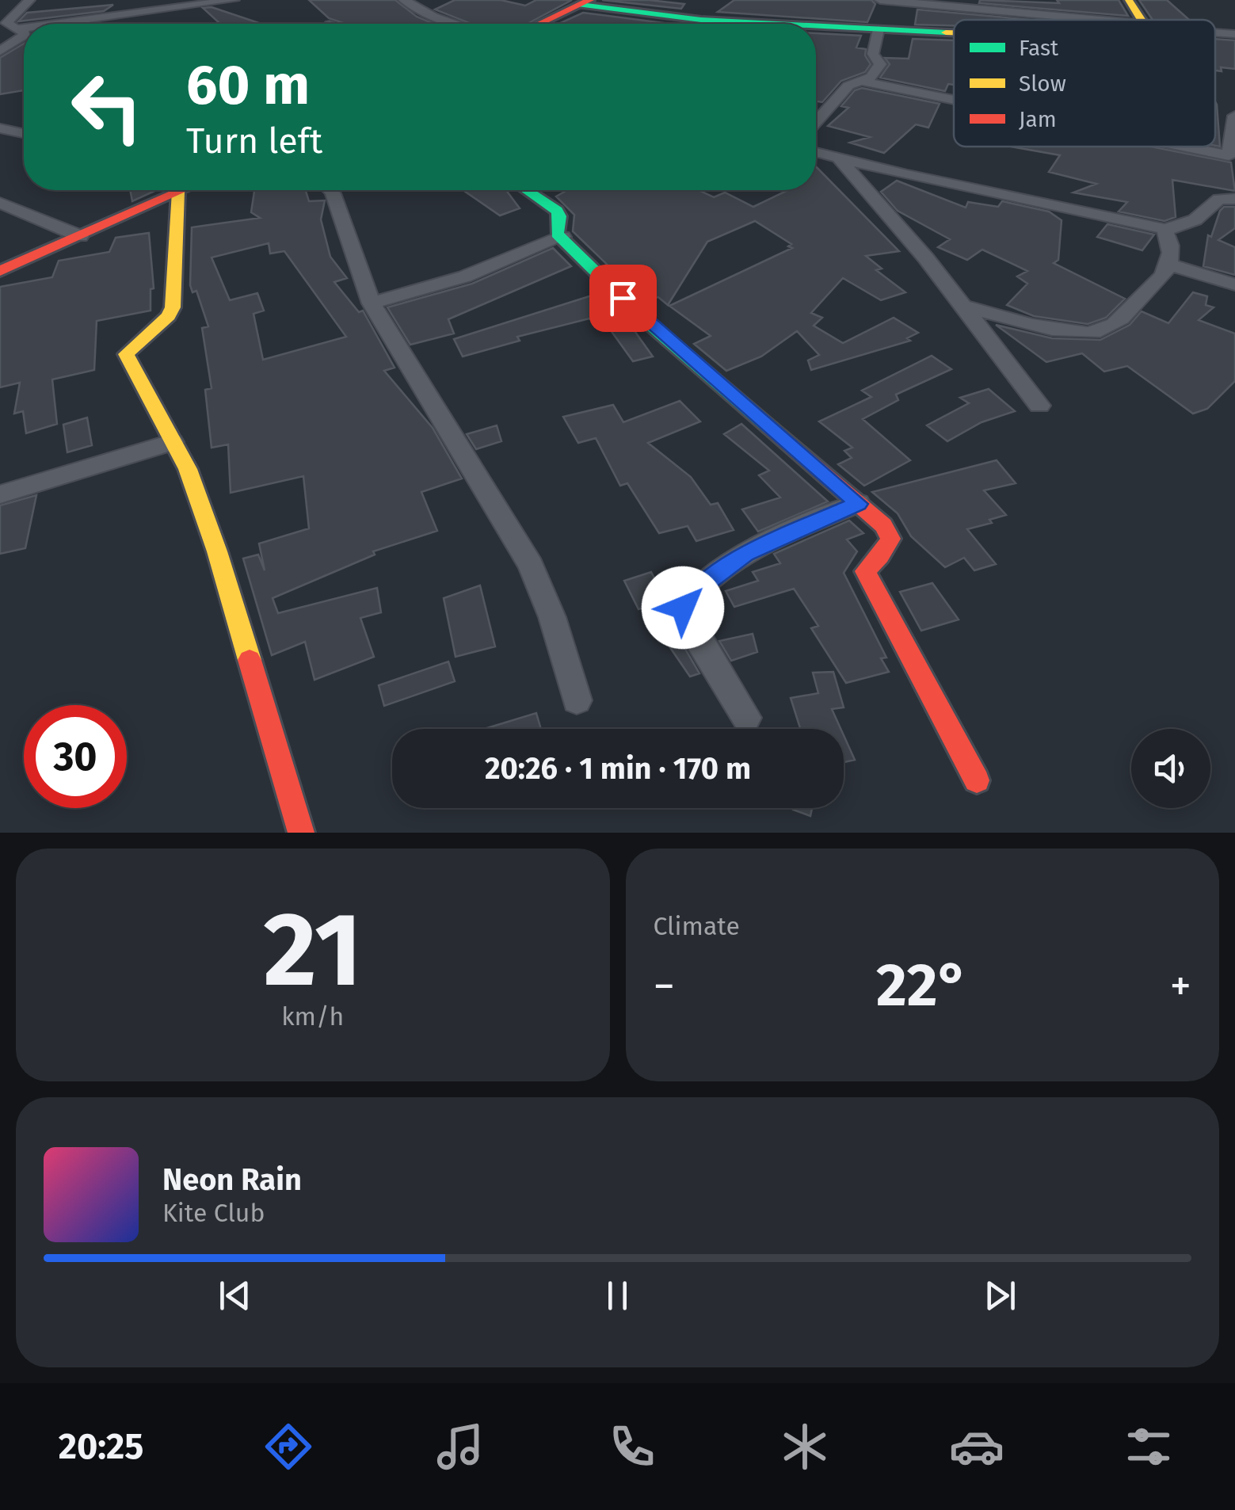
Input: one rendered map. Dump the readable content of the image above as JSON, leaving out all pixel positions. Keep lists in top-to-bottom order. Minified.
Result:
{"legend":["Fast","Slow","Jam"],"page":{"turn":["60 m","Turn left"],"limit":"30","trip":"20:26 · 1 min · 170 m","tile":[["21","km/h"],"Climate"],"heat":["−","22°","+"],"song":["Neon Rain","Kite Club"],"tabs":"20:25"}}
